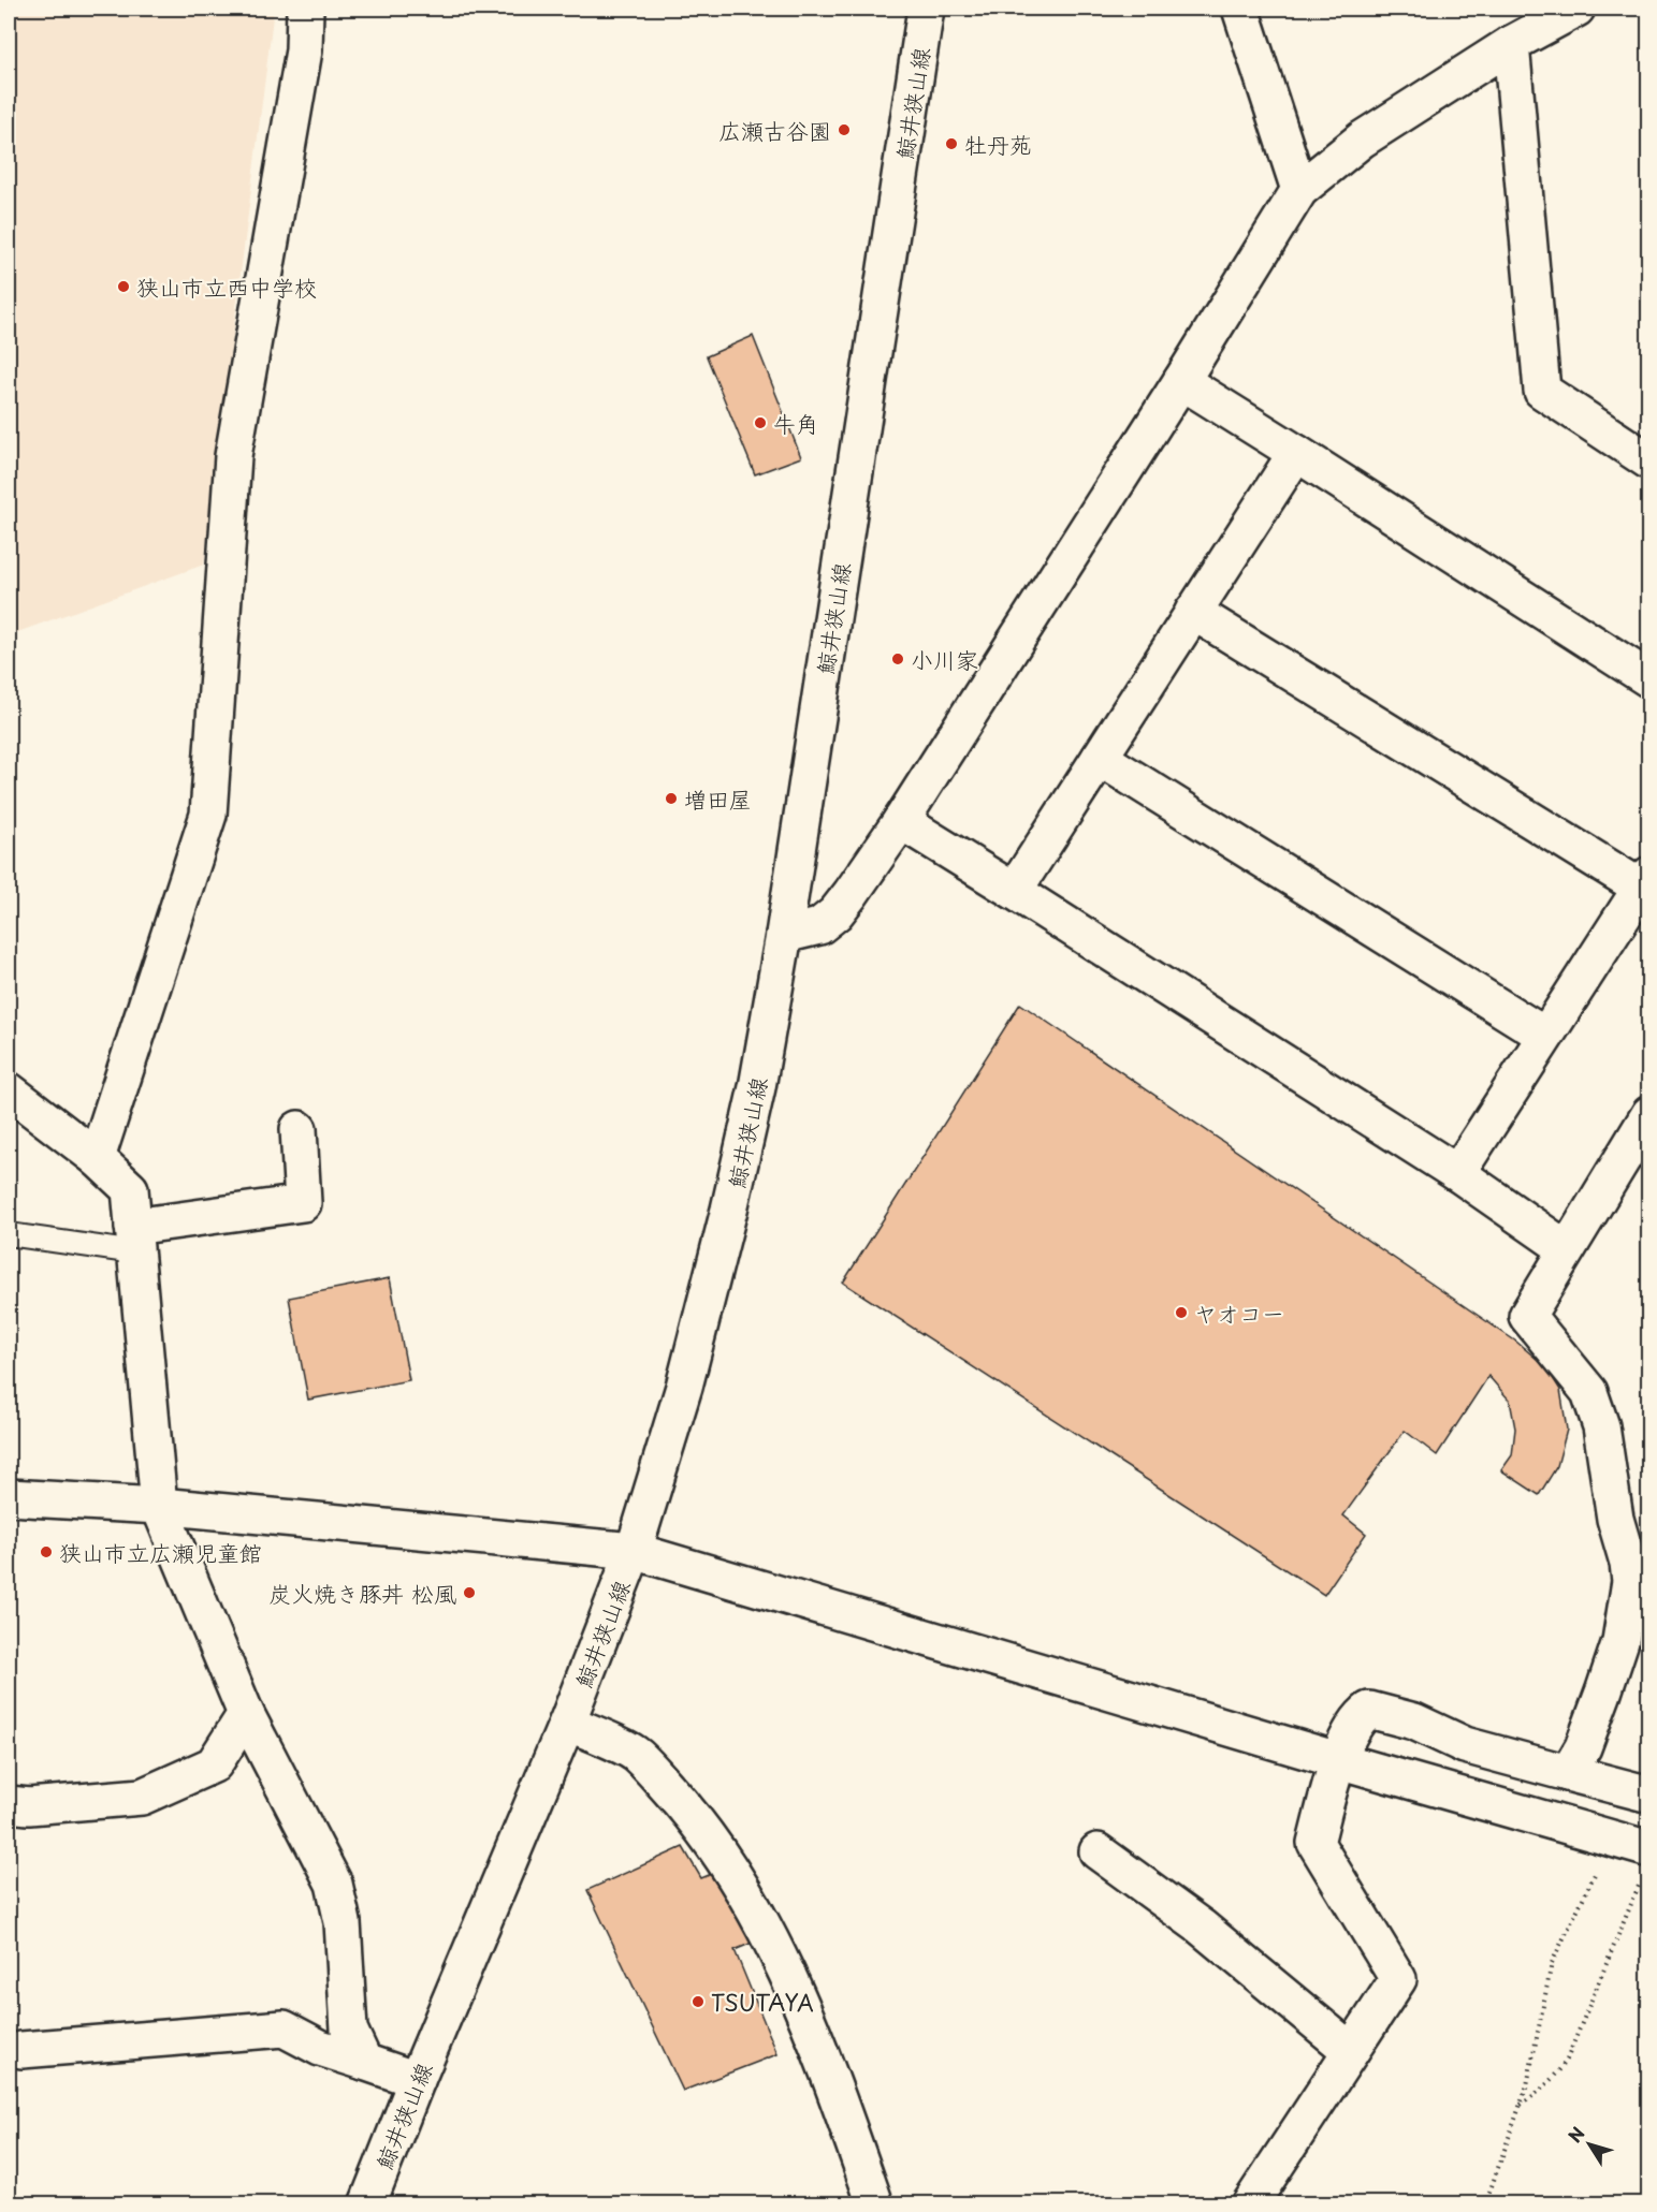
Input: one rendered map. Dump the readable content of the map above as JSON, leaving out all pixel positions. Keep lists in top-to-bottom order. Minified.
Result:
{"streets":{"street":["鯨井狭山線"]},"places":["広瀬古谷園","牡丹苑","狭山市立西中学校","牛角","小川家","増田屋","ヤオコー","狭山市立広瀬児童館","炭火焼き豚丼 松風","TSUTAYA"],"north":"top left"}
